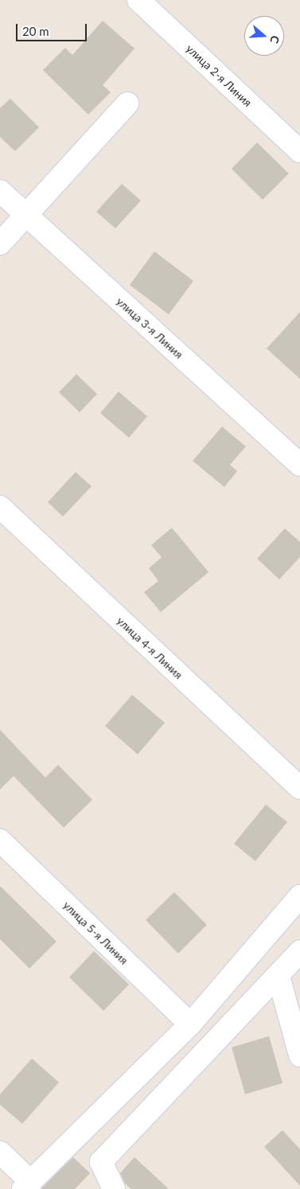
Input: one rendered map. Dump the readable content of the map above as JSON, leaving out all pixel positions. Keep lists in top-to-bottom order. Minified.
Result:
{"streets":{"street":["улица 2-я Линия","улица 3-я Линия","улица 4-я Линия","улица 5-я Линия"]},"scale_bar":"20 m","north":"right"}
